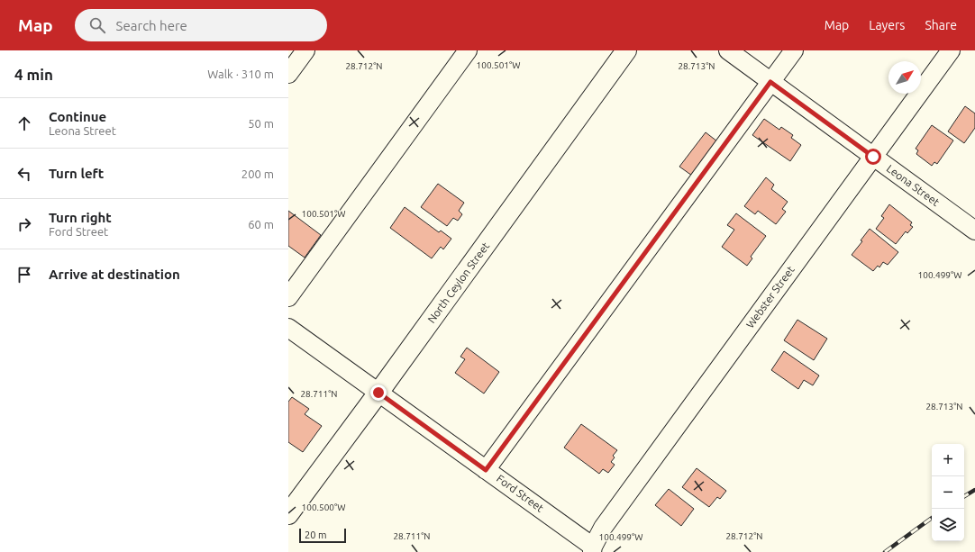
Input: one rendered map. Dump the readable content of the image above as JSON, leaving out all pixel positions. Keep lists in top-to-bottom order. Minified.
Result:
{"streets":{"main road":["North Ceylon Street"],"street":["Leona Street","Webster Street","Ford Street"]},"crossings":[["Leona Street","Webster Street"],["North Ceylon Street","Ford Street"],["Webster Street","Ford Street"]],"scale_bar":"20 m","north":"top right","page":{"header":"Map","search":"Search here","nav":["Map","Layers","Share"],"heading":["4 min","Walk · 310 m"],"list":[["Continue","Leona Street","50 m"],["Turn left","200 m"],["Turn right","Ford Street","60 m"],"Arrive at destination"],"map_buttons":["+","−"],"scale":"20 m"},"coordinates":["100.501°W","28.713°N","28.712°N","100.499°W","28.711°N","100.500°W"]}
